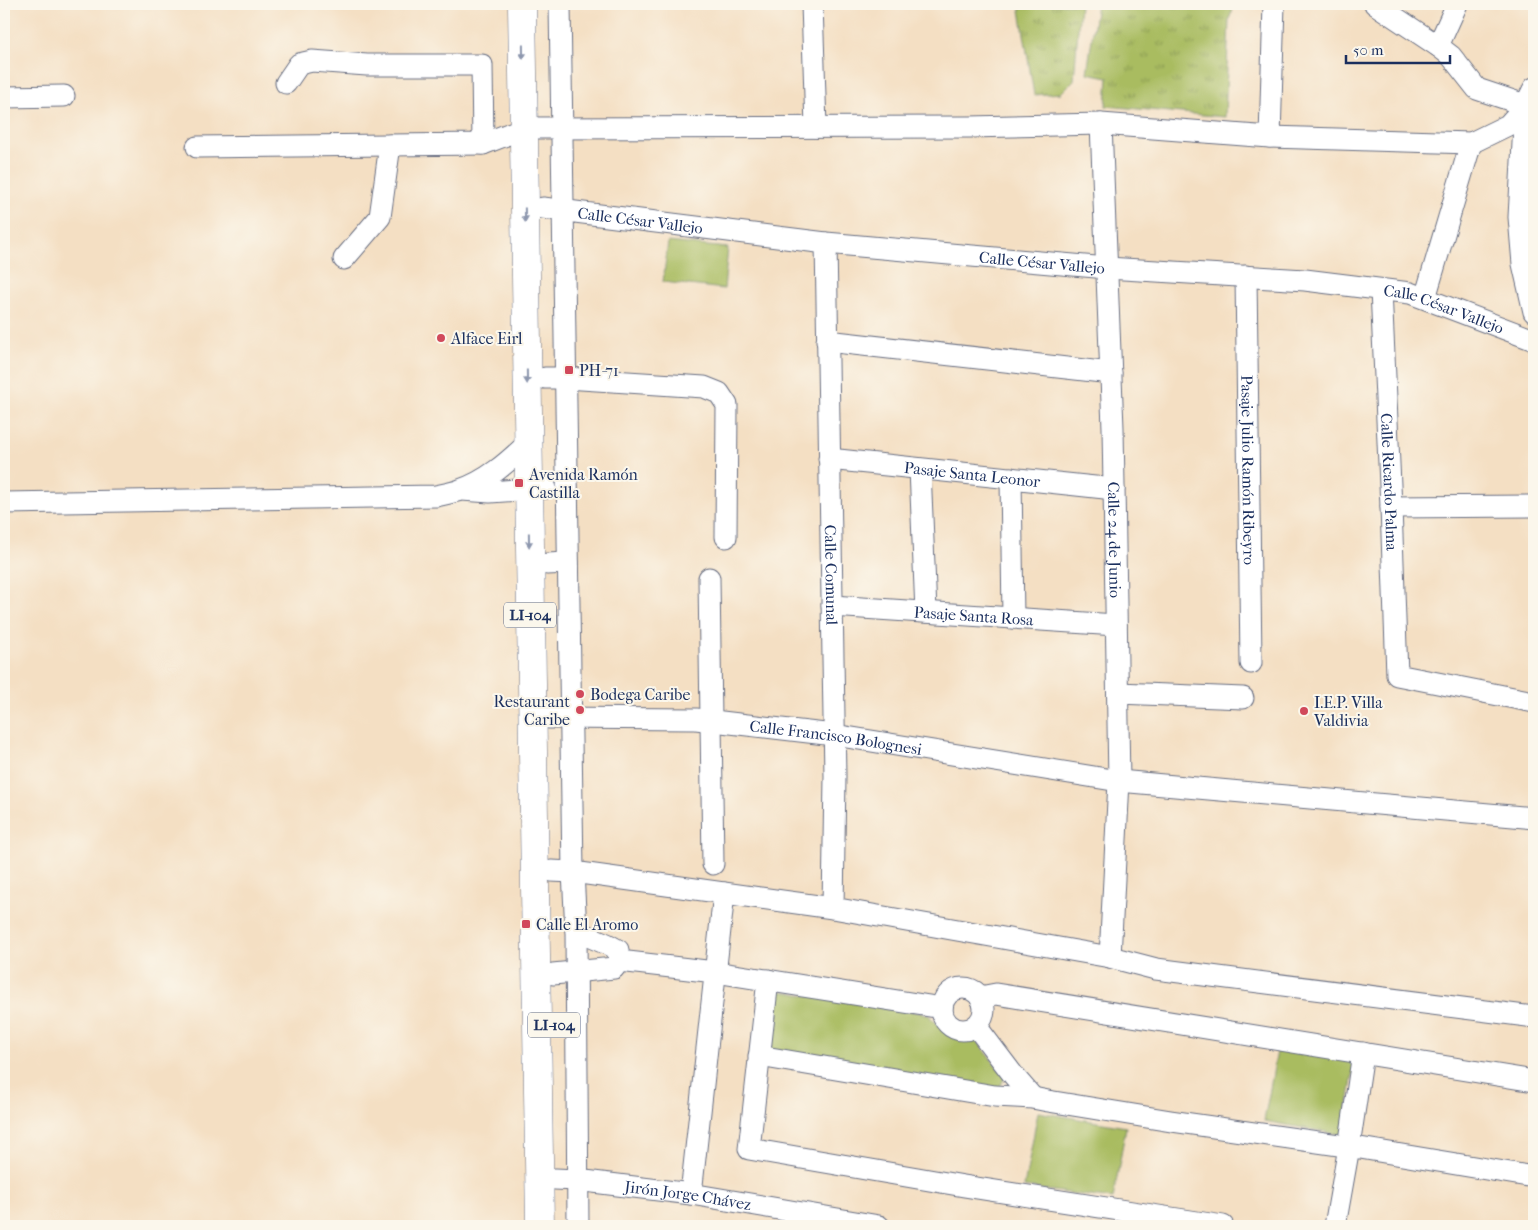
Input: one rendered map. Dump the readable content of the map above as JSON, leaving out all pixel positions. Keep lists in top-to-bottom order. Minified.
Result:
{"streets":{"highway":["LI-104"],"street":["Calle César Vallejo","Pasaje Julio Ramón Ribeyro","Pasaje Santa Leonor","Calle Ricardo Palma","Calle 24 de Junio","Calle Comunal","Pasaje Santa Rosa","Calle Francisco Bolognesi","Jirón Jorge Chávez"]},"crossings":[["Calle César Vallejo","Pasaje Julio Ramón Ribeyro"],["Calle César Vallejo","Calle Ricardo Palma"],["Calle César Vallejo","Calle 24 de Junio"],["Calle César Vallejo","Calle Comunal"],["Calle César Vallejo","LI-104"],["Pasaje Santa Leonor","Calle 24 de Junio"],["Pasaje Santa Leonor","Calle Comunal"],["Calle 24 de Junio","Pasaje Santa Rosa"],["Calle 24 de Junio","Calle Francisco Bolognesi"],["Calle Comunal","Pasaje Santa Rosa"],["Calle Comunal","Calle Francisco Bolognesi"],["LI-104","Calle Francisco Bolognesi"],["LI-104","Jirón Jorge Chávez"]],"places":{"other":["Alface Eirl","Bodega Caribe","Restaurant Caribe","I.E.P. Villa Valdivia"],"transit":["PH-71","Avenida Ramón Castilla","Calle El Aromo"]},"scale_bar":"50 m"}
